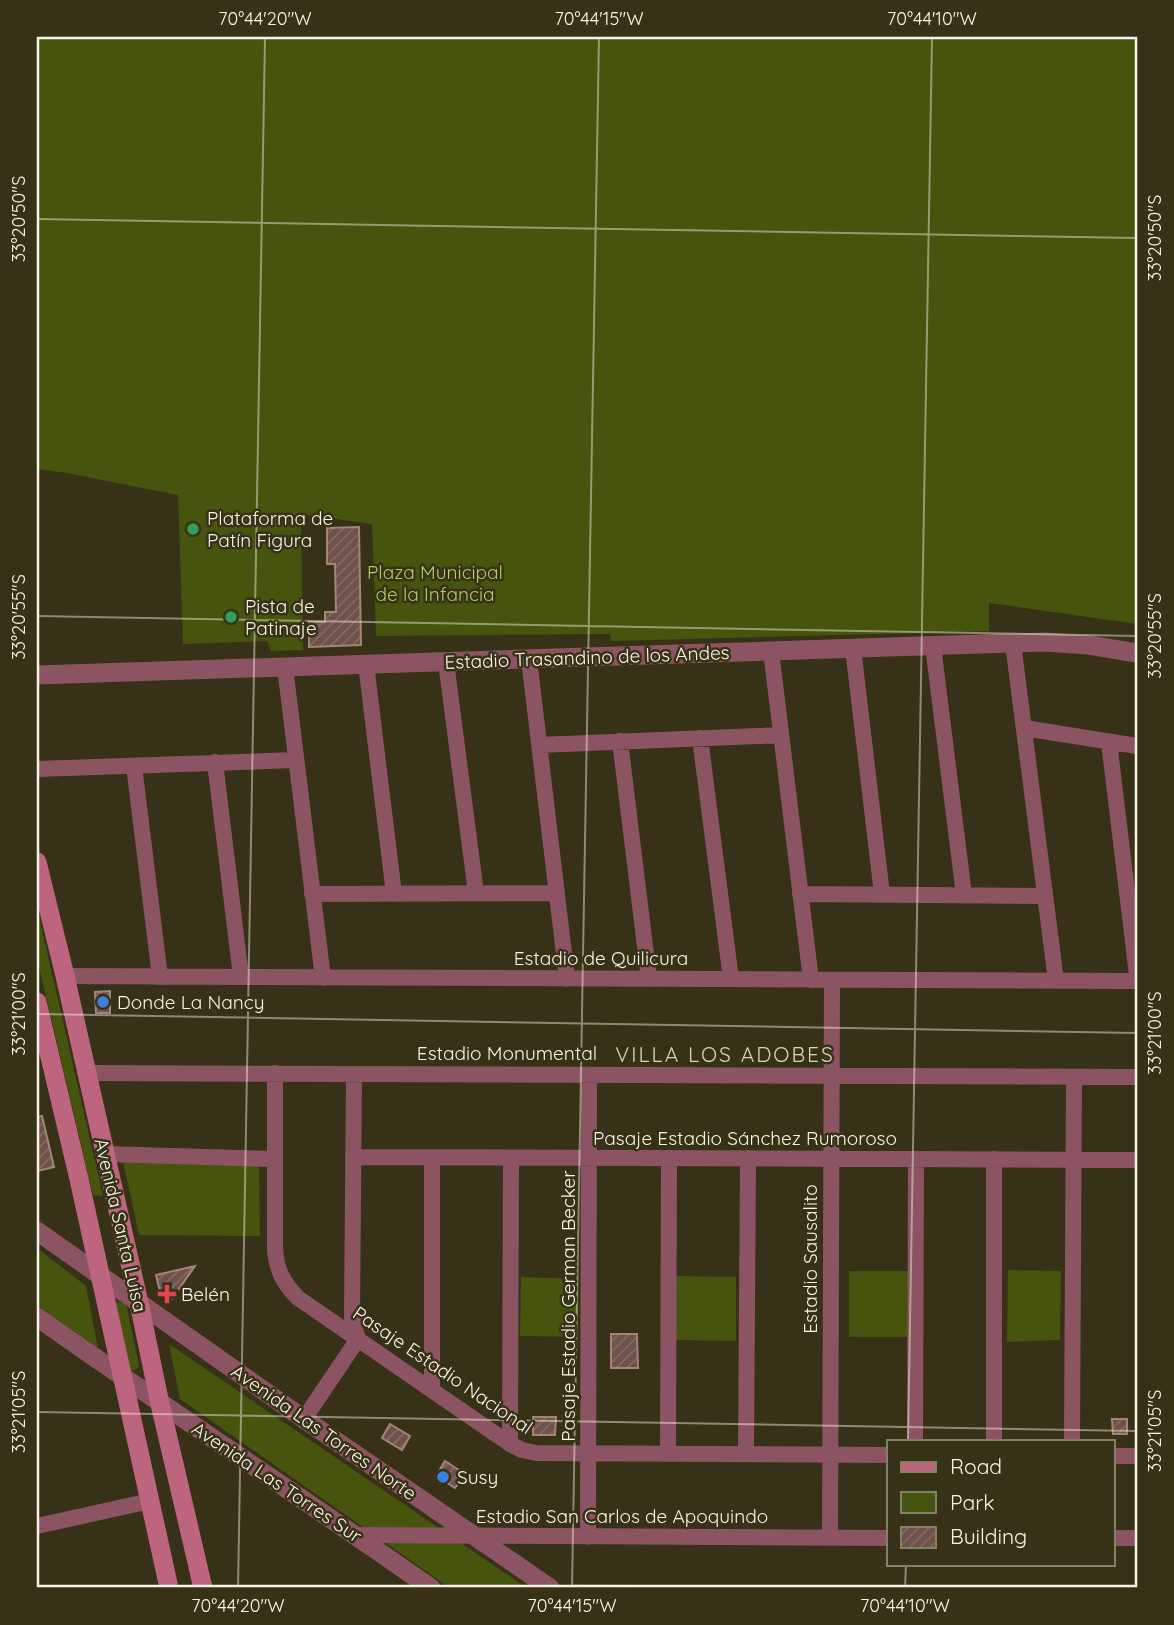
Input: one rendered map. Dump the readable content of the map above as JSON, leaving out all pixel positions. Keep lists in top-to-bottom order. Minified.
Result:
{"streets":{"main road":["Avenida Santa Luisa"],"street":["Estadio Trasandino de los Andes","Estadio de Quilicura","Estadio Monumental","Pasaje Estadio Sánchez Rumoroso","Estadio Sausalito","Pasaje Estadio German Becker","Pasaje Estadio Nacional","Avenida Las Torres Norte","Avenida Las Torres Sur","Estadio San Carlos de Apoquindo"]},"crossings":[["Estadio de Quilicura","Avenida Santa Luisa"],["Estadio de Quilicura","Estadio Sausalito"],["Estadio Monumental","Avenida Santa Luisa"],["Estadio Monumental","Estadio Sausalito"],["Estadio Monumental","Pasaje Estadio German Becker"],["Estadio Monumental","Pasaje Estadio Nacional"],["Pasaje Estadio Sánchez Rumoroso","Estadio Sausalito"],["Pasaje Estadio Sánchez Rumoroso","Pasaje Estadio German Becker"],["Avenida Santa Luisa","Avenida Las Torres Norte"],["Avenida Santa Luisa","Avenida Las Torres Sur"],["Estadio Sausalito","Pasaje Estadio Nacional"],["Estadio Sausalito","Estadio San Carlos de Apoquindo"],["Pasaje Estadio German Becker","Pasaje Estadio Nacional"],["Pasaje Estadio German Becker","Estadio San Carlos de Apoquindo"],["Avenida Las Torres Norte","Estadio San Carlos de Apoquindo"],["Avenida Las Torres Sur","Estadio San Carlos de Apoquindo"]],"districts":["VILLA LOS ADOBES"],"parks":["Plaza Municipal de la Infancia"],"places":{"other":["Plataforma de Patín Figura","Pista de Patinaje","Donde La Nancy","Susy"],"health":["Belén"]},"legend":["Road","Park","Building"],"coordinates":["70°44'20\"W","70°44'15\"W","70°44'10\"W","33°20'50\"S","33°20'55\"S","33°21'00\"S","33°21'05\"S"]}
